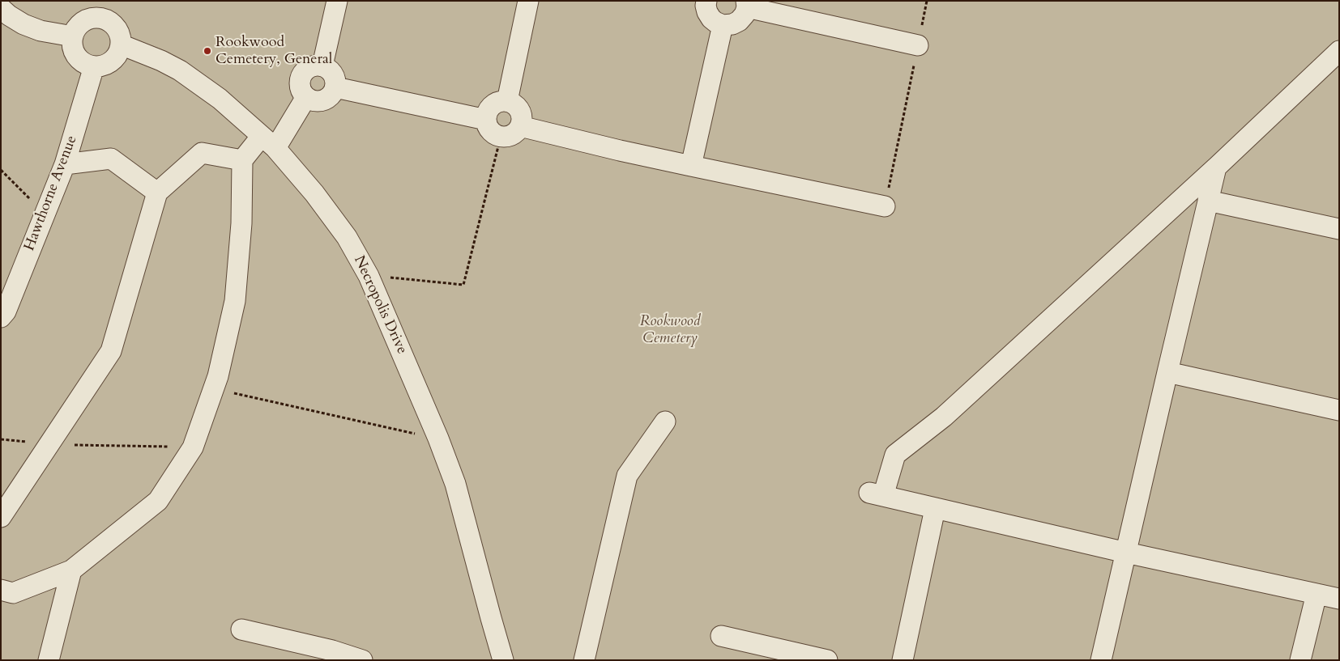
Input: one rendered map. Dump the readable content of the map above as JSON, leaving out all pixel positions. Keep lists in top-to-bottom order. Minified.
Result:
{"streets":{"street":["Hawthorne Avenue","Necropolis Drive"]},"crossings":[["Hawthorne Avenue","Necropolis Drive"]],"parks":["Rookwood Cemetery"],"places":["Rookwood Cemetery, General"]}
